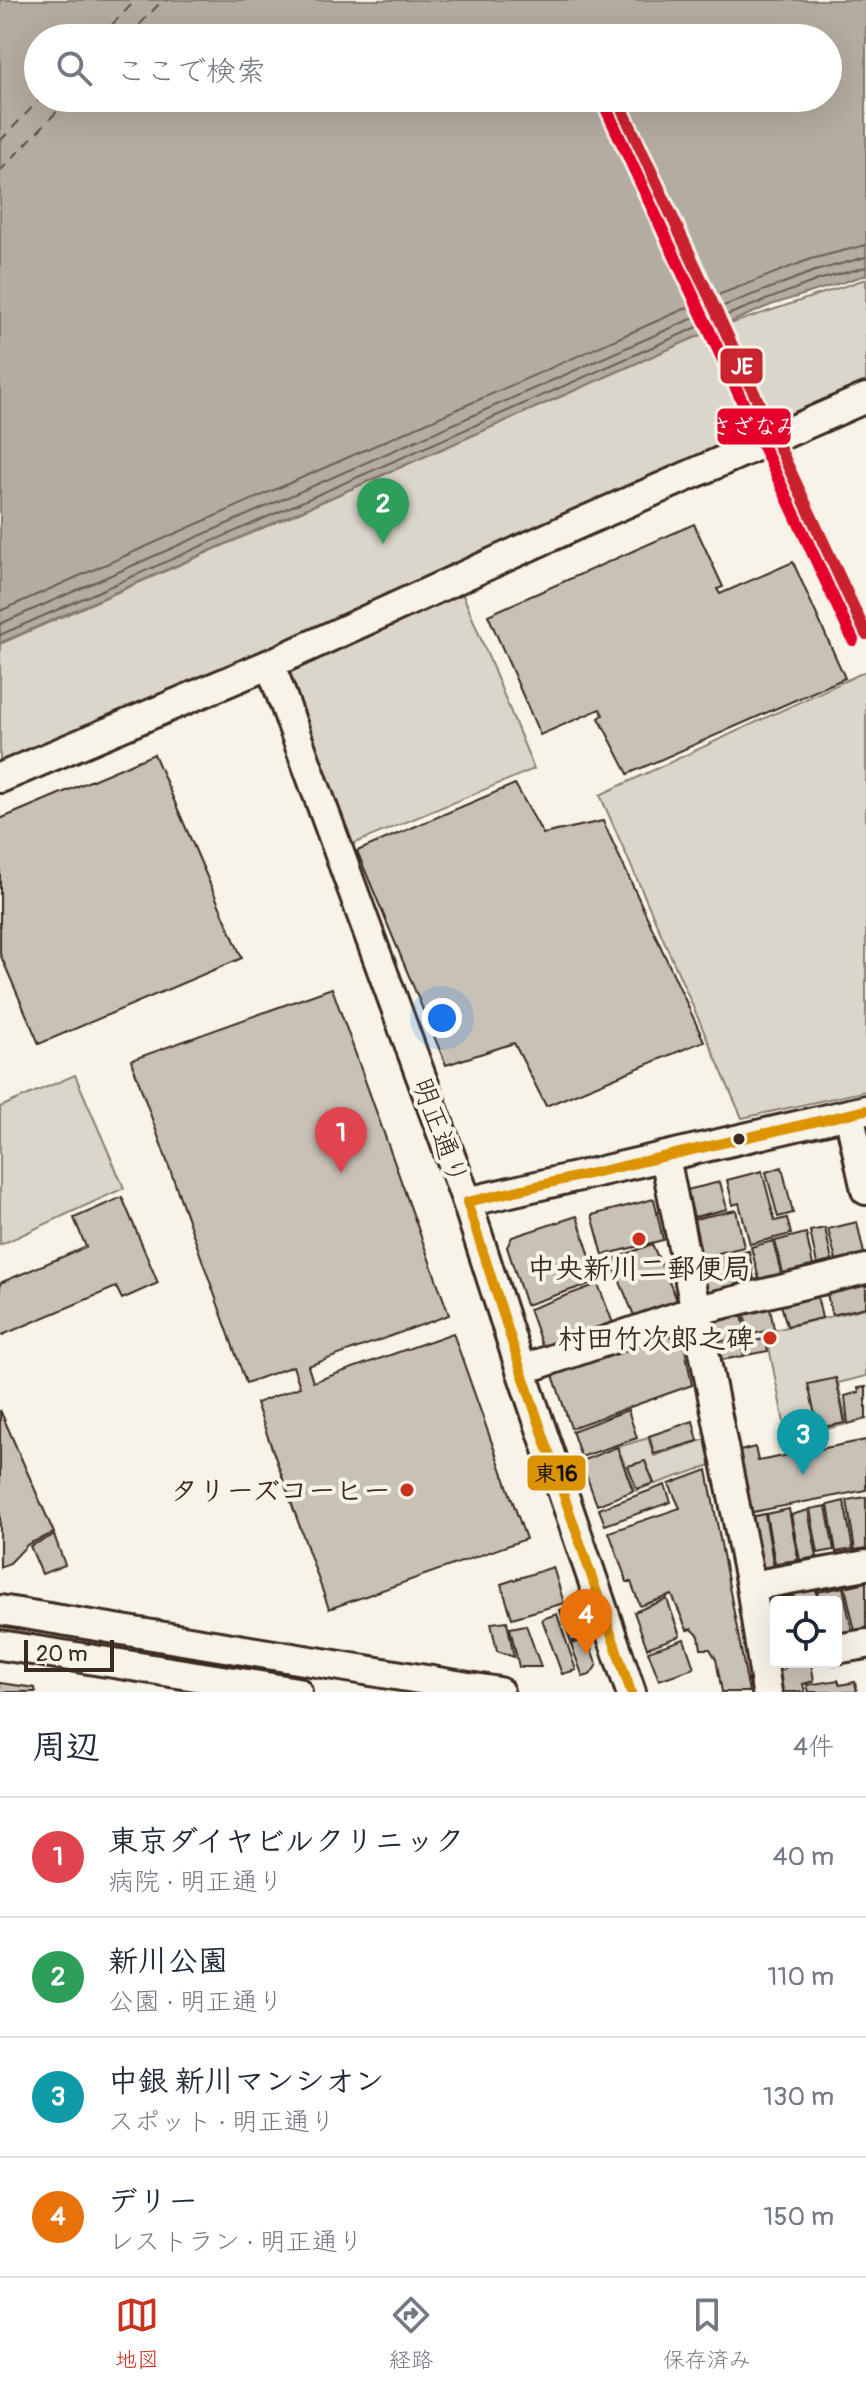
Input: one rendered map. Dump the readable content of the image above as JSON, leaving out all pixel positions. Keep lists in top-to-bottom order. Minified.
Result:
{"streets":{"street":["明正通り"]},"places":["中央新川二郵便局","村田竹次郎之碑","タリーズコーヒー"],"lines":["transit line JE","transit line さざなみ","transit line 東16"],"scale_bar":"20 m","page":{"search":"ここで検索","pins":["2","1","3","4"],"scale":"20 m","heading":["周辺","4件"],"list":[{"mark":"1","name":"東京ダイヤビルクリニック","note":"病院 · 明正通り","value":"40 m"},{"mark":"2","name":"新川公園","note":"公園 · 明正通り","value":"110 m"},{"mark":"3","name":"中銀 新川マンシオン","note":"スポット · 明正通り","value":"130 m"},{"mark":"4","name":"デリー","note":"レストラン · 明正通り","value":"150 m"}],"nav":["地図","経路","保存済み"]}}
